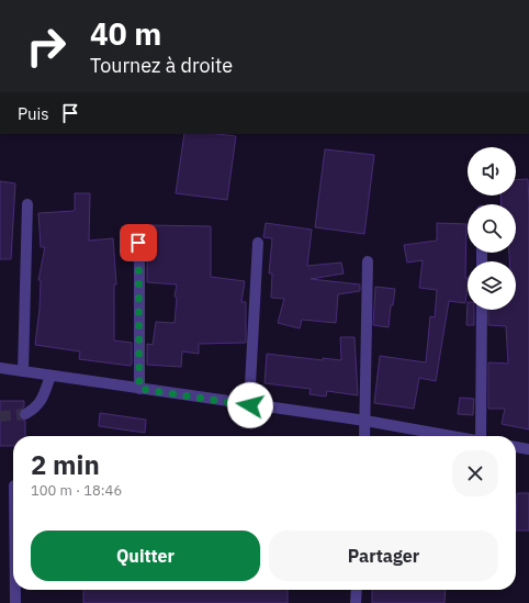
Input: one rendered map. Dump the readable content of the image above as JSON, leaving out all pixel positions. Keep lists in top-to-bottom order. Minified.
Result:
{"page":{"turn":["40 m","Tournez à droite"],"then":"Puis","heading":["2 min","100 m · 18:46"],"buttons":["Quitter","Partager"]}}
